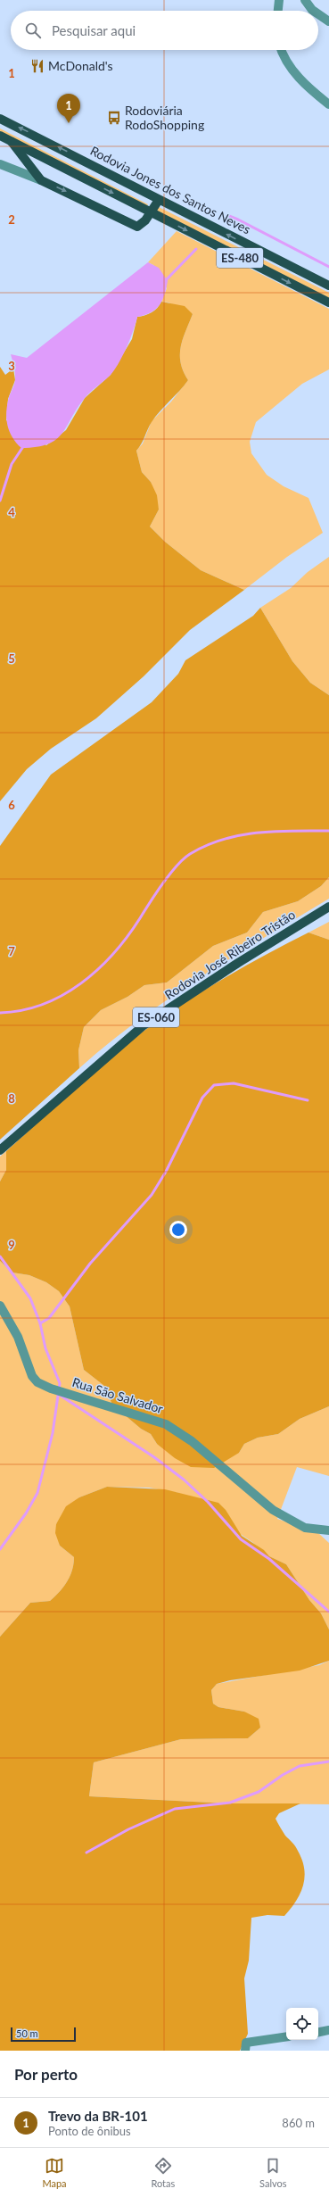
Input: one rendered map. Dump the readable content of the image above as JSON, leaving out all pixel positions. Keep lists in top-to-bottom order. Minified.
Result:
{"streets":{"main road":["Rodovia Jones dos Santos Neves","ES-480","Rodovia José Ribeiro Tristão","ES-060"],"street":["Rua São Salvador"]},"places":{"restaurant":["McDonald's"],"bus stop":["Rodoviária RodoShopping"]},"scale_bar":"50 m","page":{"search":"Pesquisar aqui","pins":"1","scale":"50 m","heading":"Por perto","list":[{"mark":"1","name":"Trevo da BR-101","note":"Ponto de ônibus","value":"860 m"}],"nav":["Mapa","Rotas","Salvos"]},"grid":{"rows":["1","2","3","4","5","6","7","8","9"]}}
